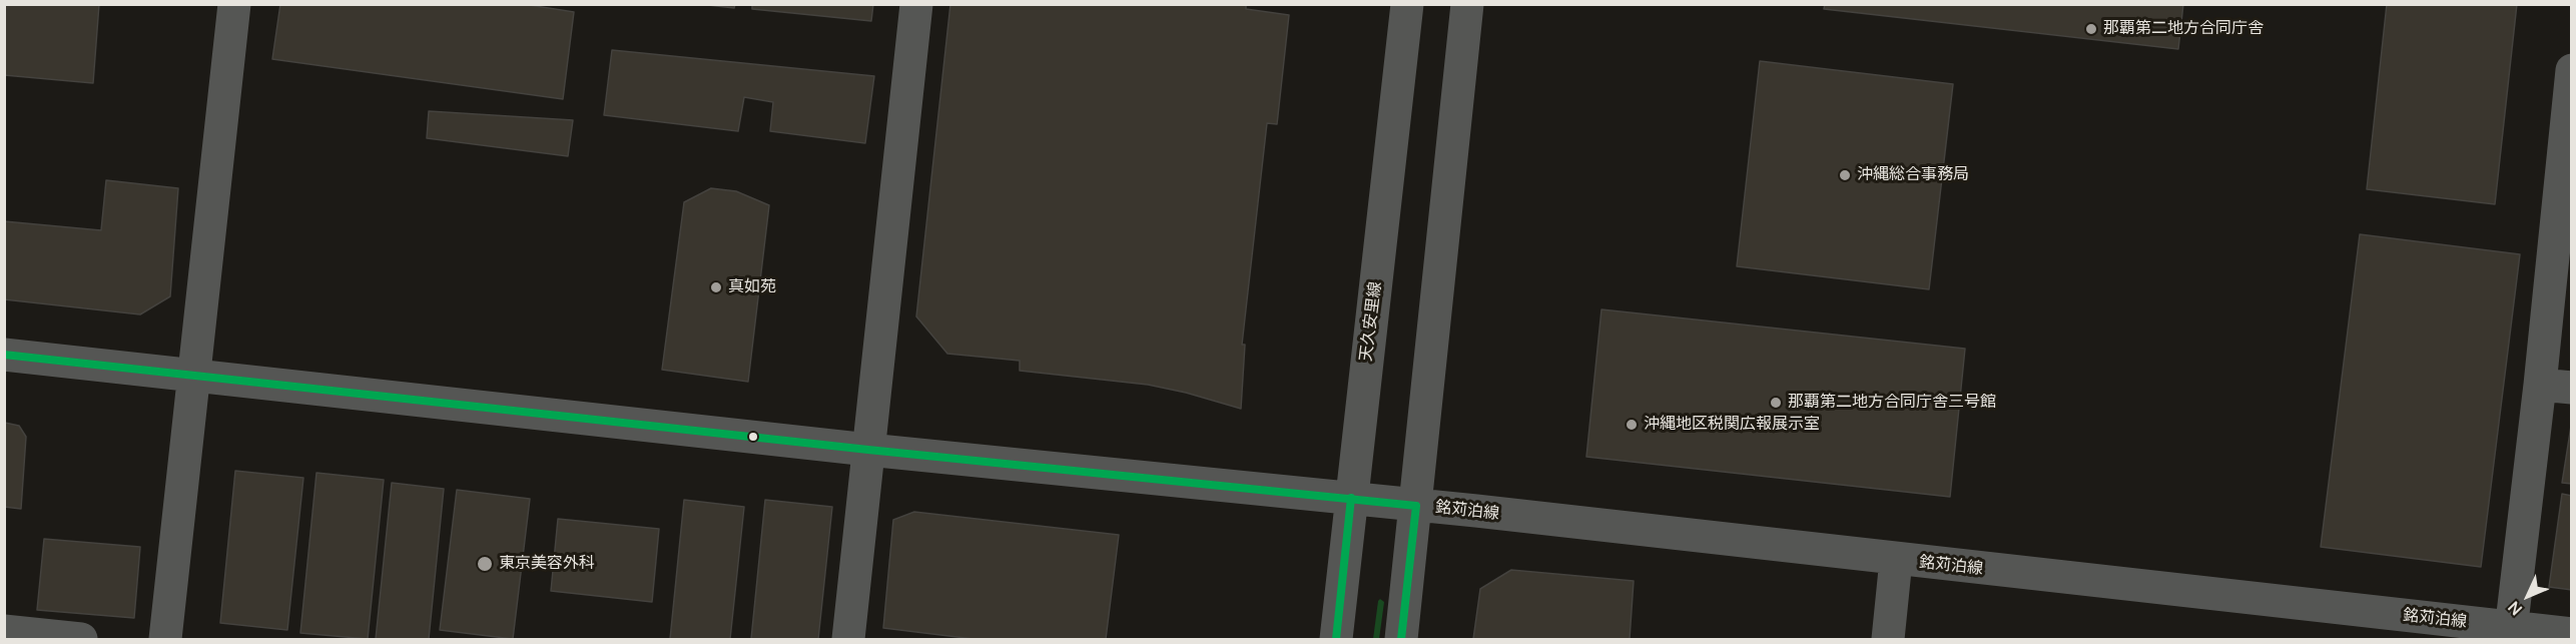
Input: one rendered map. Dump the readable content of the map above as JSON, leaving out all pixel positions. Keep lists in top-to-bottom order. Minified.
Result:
{"streets":{"street":["天久安里線","銘苅泊線"]},"crossings":[["天久安里線","銘苅泊線"]],"places":["那覇第二地方合同庁舎","沖縄総合事務局","真如苑","那覇第二地方合同庁舎三号館","沖縄地区税関広報展示室","東京美容外科"],"north":"bottom left"}
